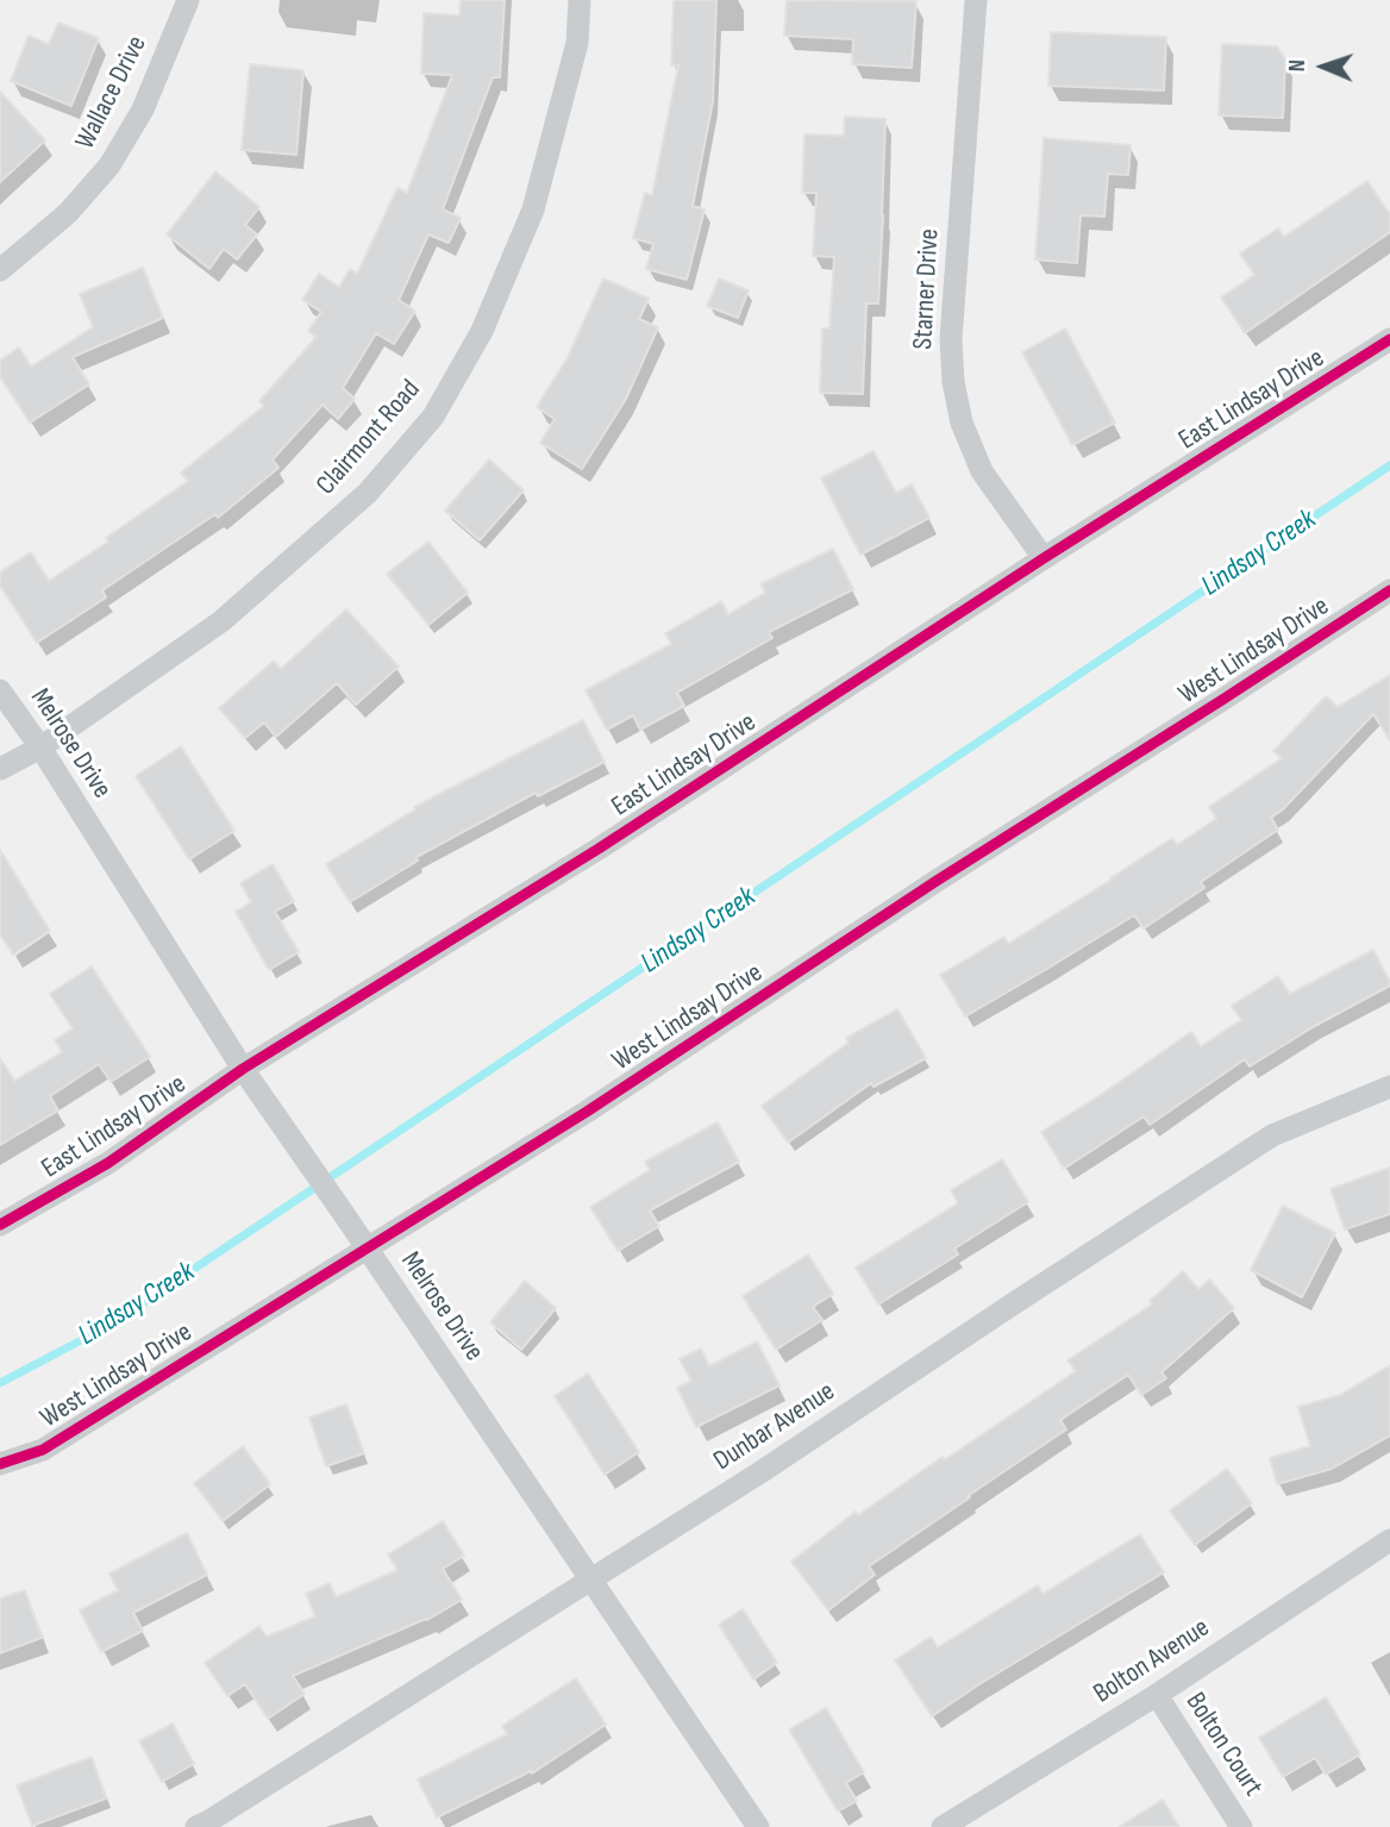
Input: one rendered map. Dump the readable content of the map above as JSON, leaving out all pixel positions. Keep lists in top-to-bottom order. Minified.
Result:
{"streets":{"street":["Wallace Drive","Starner Drive","East Lindsay Drive","Clairmont Road","West Lindsay Drive","Melrose Drive","Dunbar Avenue","Bolton Avenue","Bolton Court"]},"crossings":[["Starner Drive","East Lindsay Drive"],["East Lindsay Drive","Melrose Drive"],["Clairmont Road","Melrose Drive"],["West Lindsay Drive","Melrose Drive"],["Melrose Drive","Dunbar Avenue"],["Bolton Avenue","Bolton Court"]],"water":["Lindsay Creek"],"north":"left"}
